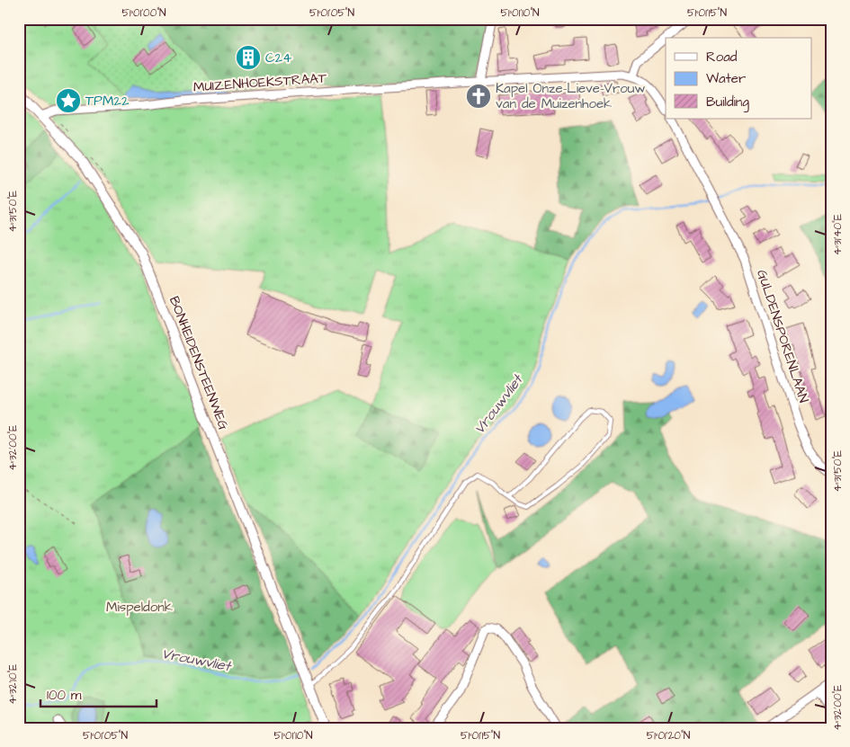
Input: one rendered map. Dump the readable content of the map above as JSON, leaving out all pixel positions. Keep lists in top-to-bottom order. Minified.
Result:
{"streets":{"street":["MUIZENHOEKSTRAAT","GULDENSPORENLAAN","BONHEIDENSTEENWEG"]},"crossings":[["MUIZENHOEKSTRAAT","BONHEIDENSTEENWEG"]],"water":["Vrouwvliet"],"parks":["Mispeldonk"],"places":{"building":["C24"],"church":["Kapel Onze-Lieve-Vrouw van de Muizenhoek"],"place":["TPM22"]},"legend":["Road","Water","Building"],"scale_bar":"100 m","coordinates":["51°01'00\"N","51°01'05\"N","51°01'10\"N","51°01'15\"N","4°31'50\"E","4°31'40\"E","4°32'00\"E","4°32'10\"E","51°01'20\"N"]}
